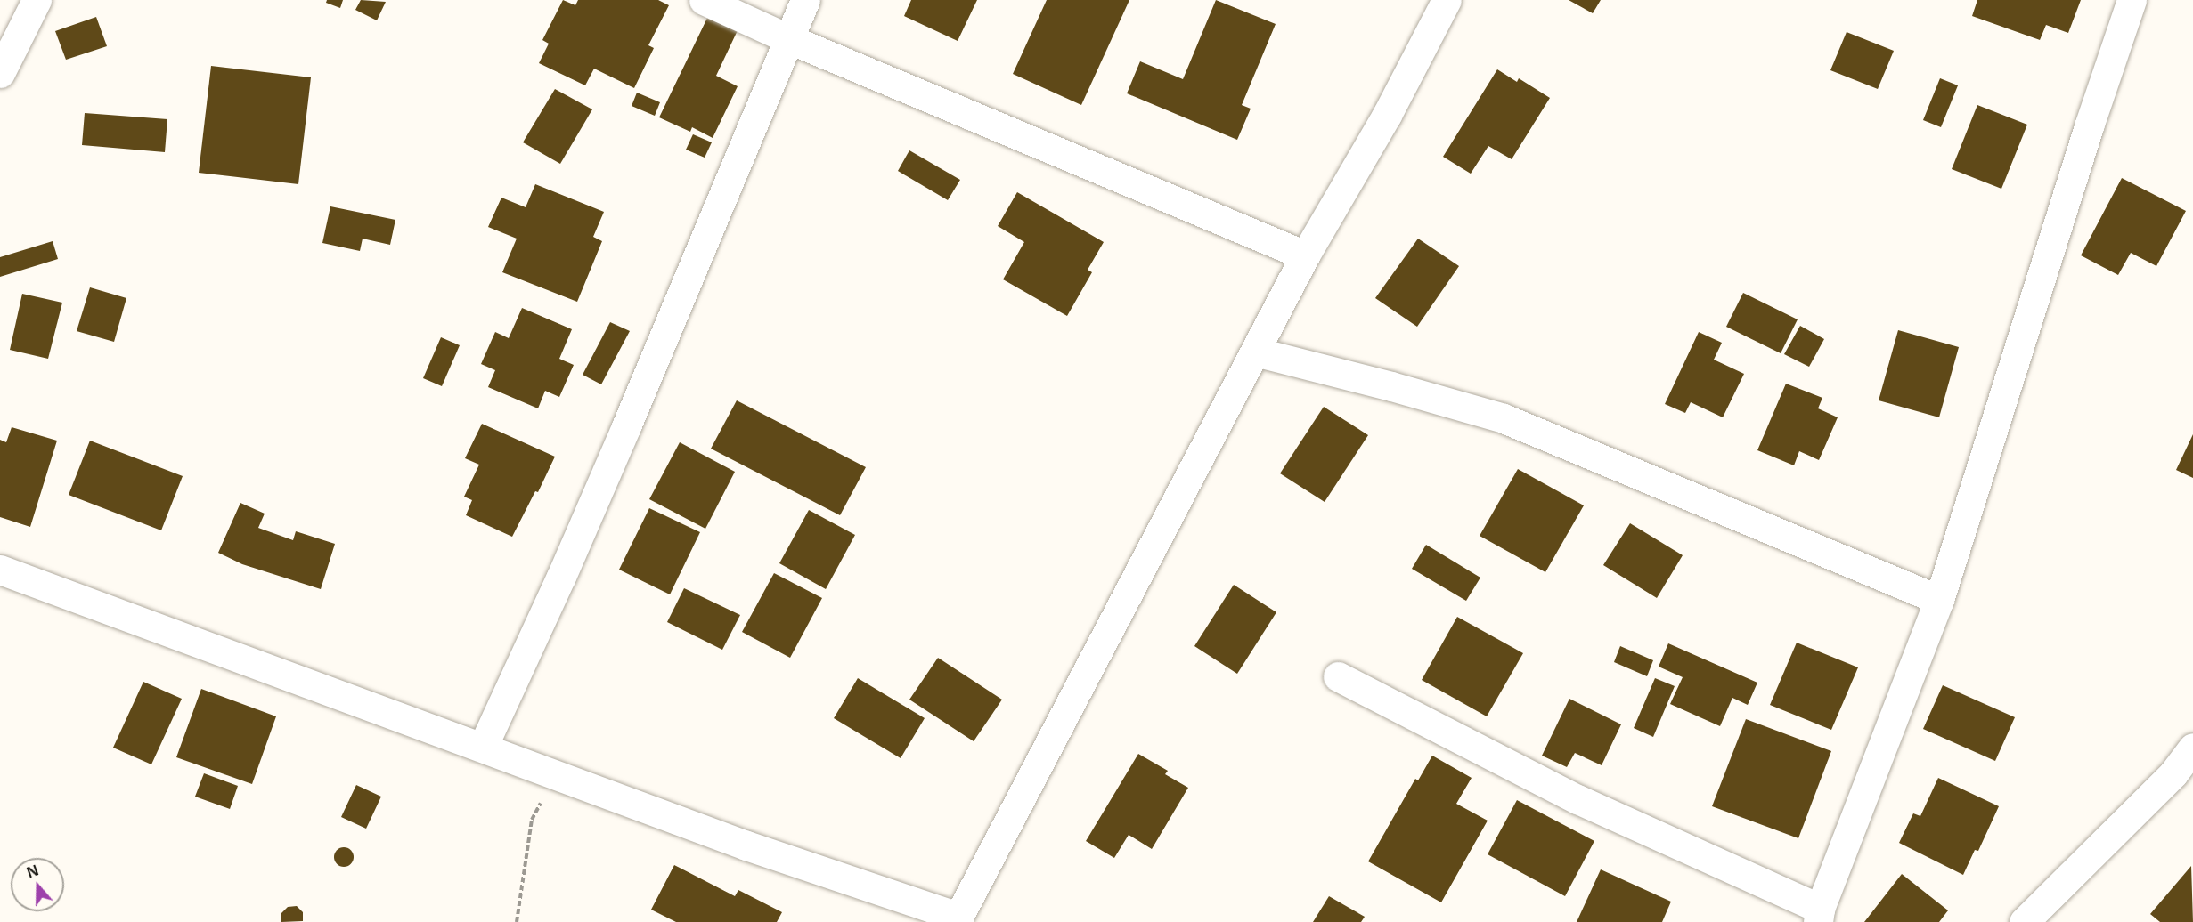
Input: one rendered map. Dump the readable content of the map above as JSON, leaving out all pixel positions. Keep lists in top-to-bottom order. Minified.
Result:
{"north":"top"}
